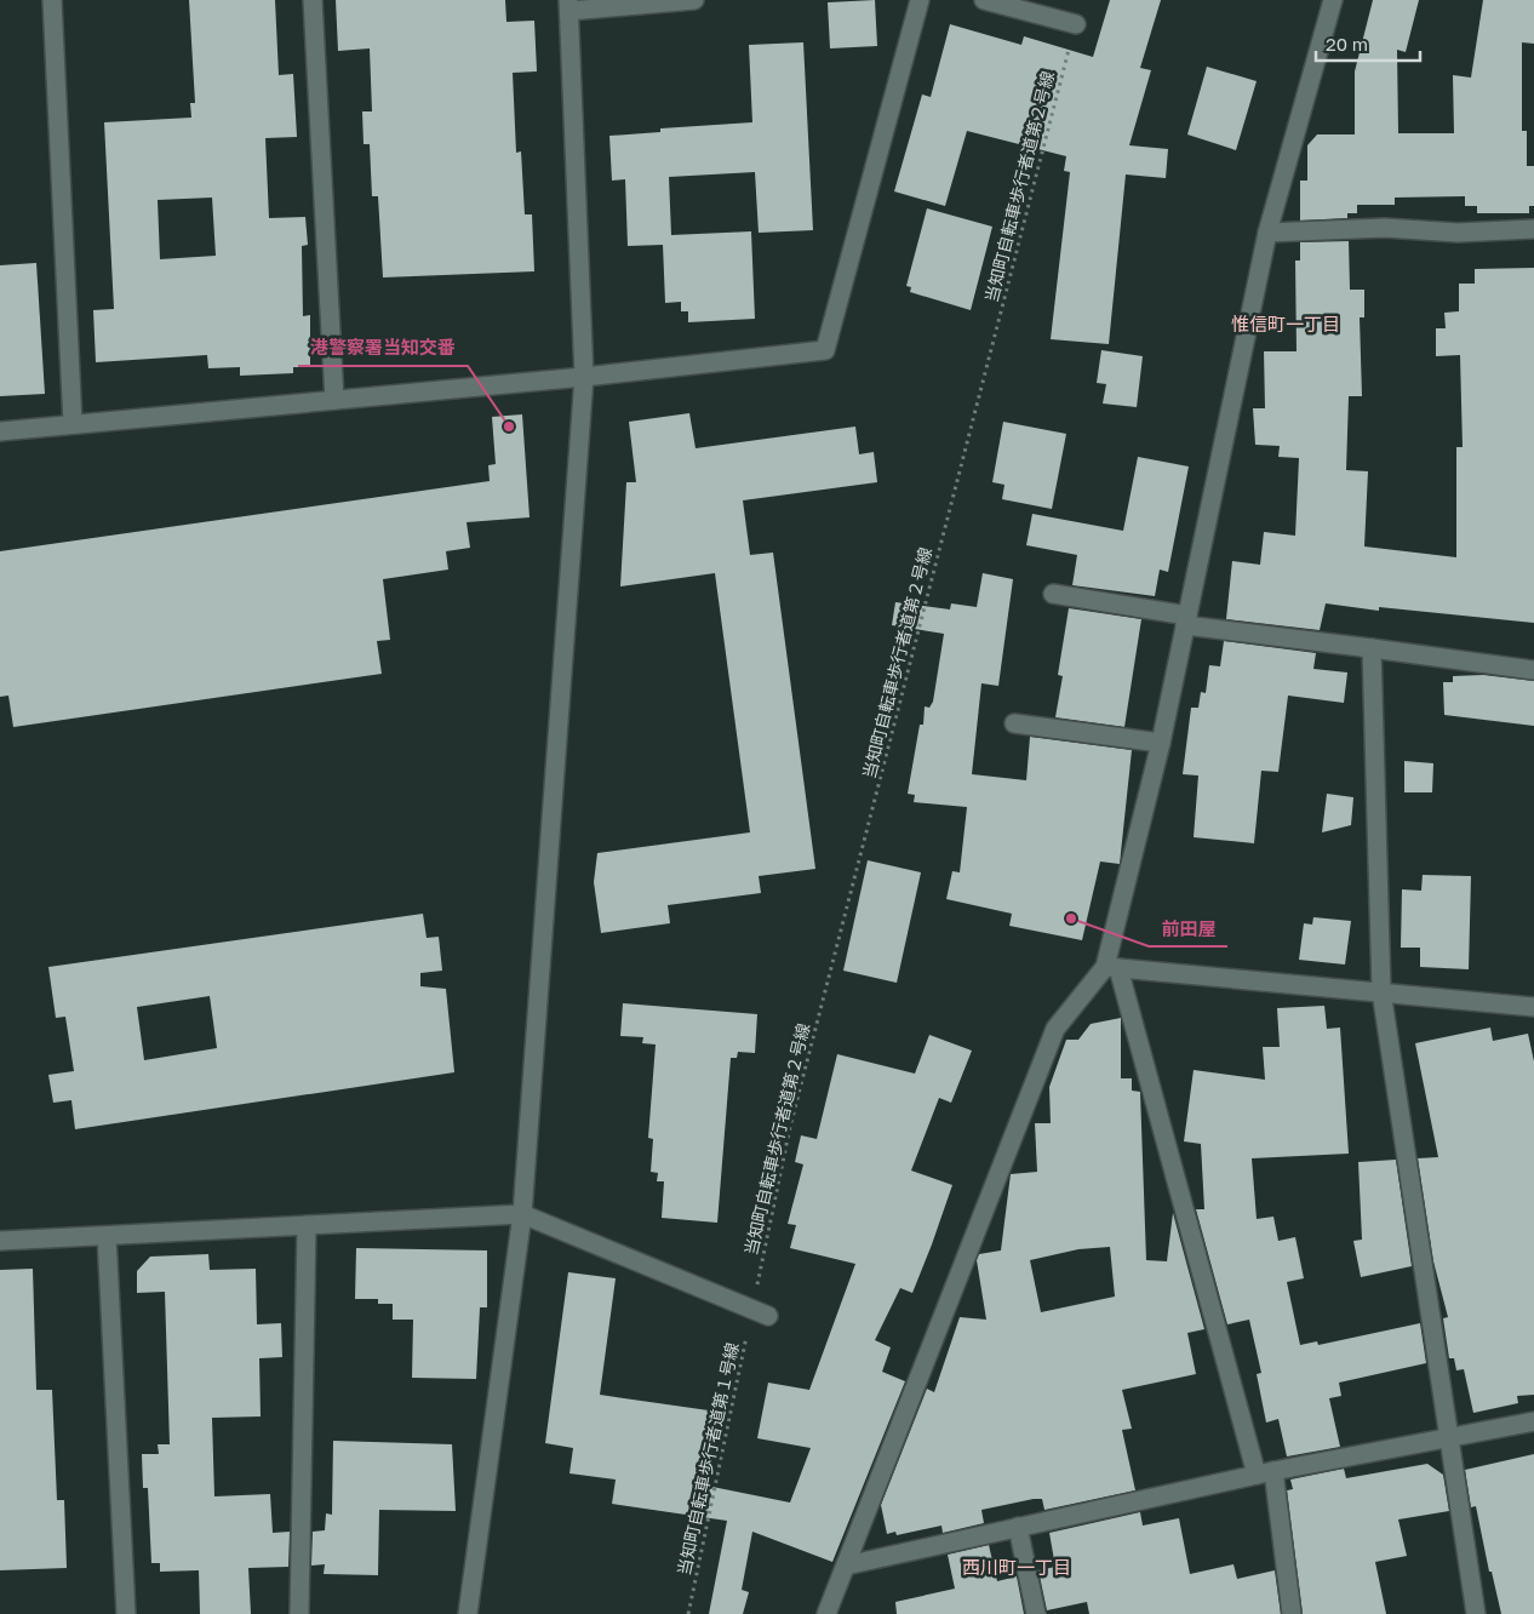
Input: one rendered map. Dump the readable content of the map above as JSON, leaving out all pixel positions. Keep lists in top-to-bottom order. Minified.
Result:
{"streets":{"path":["当知町自転車歩行者道第２号線","当知町自転車歩行者道第１号線"]},"crossings":[["当知町自転車歩行者道第２号線","当知町自転車歩行者道第１号線"]],"districts":["惟信町一丁目","西川町一丁目"],"places":["港警察署当知交番","前田屋"],"scale_bar":"20 m"}
